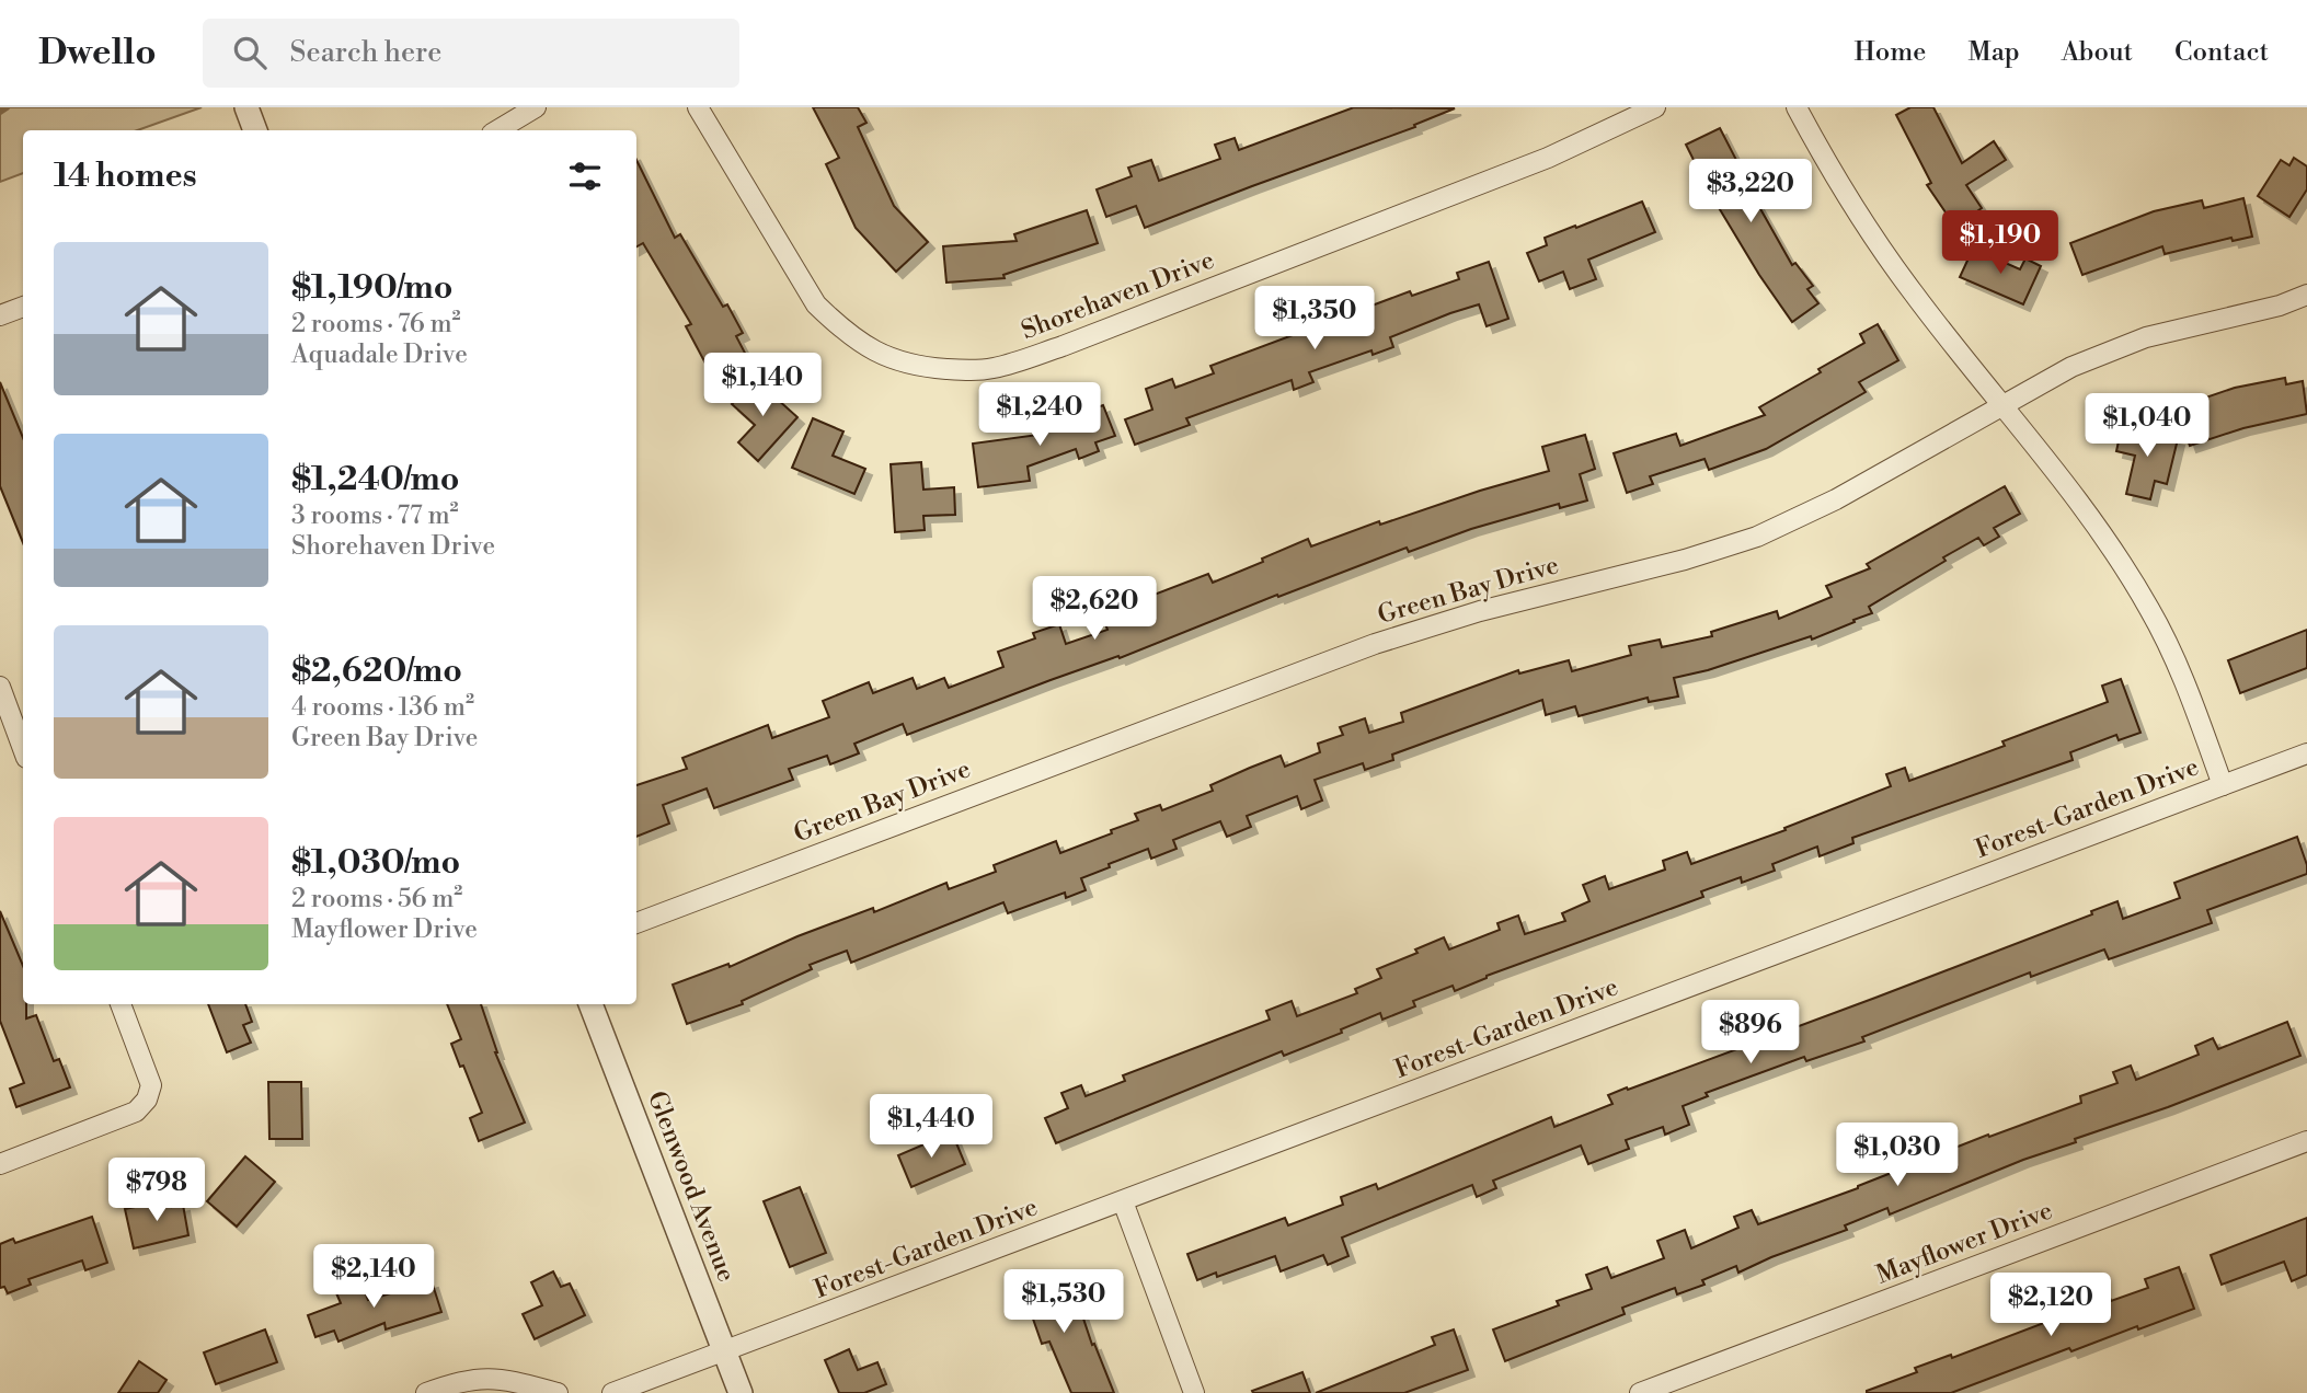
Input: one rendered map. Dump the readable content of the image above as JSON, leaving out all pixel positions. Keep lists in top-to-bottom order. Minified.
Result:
{"streets":{"street":["Shorehaven Drive","Green Bay Drive","Forest-Garden Drive","Glenwood Avenue","Mayflower Drive"]},"crossings":[["Forest-Garden Drive","Glenwood Avenue"]],"page":{"header":"Dwello","search":"Search here","nav":["Home","Map","About","Contact"],"heading":"14 homes","price":["$3,220","$1,190","$1,350","$1,140","$1,240","$1,040","$2,620","$896","$1,440","$1,030","$798","$2,140","$1,530","$2,120"],"list":[{"name":"$1,190/mo","note":"2 rooms · 76 m² · Aquadale Drive"},{"name":"$1,240/mo","note":"3 rooms · 77 m² · Shorehaven Drive"},{"name":"$2,620/mo","note":"4 rooms · 136 m² · Green Bay Drive"},{"name":"$1,030/mo","note":"2 rooms · 56 m² · Mayflower Drive"}]}}
